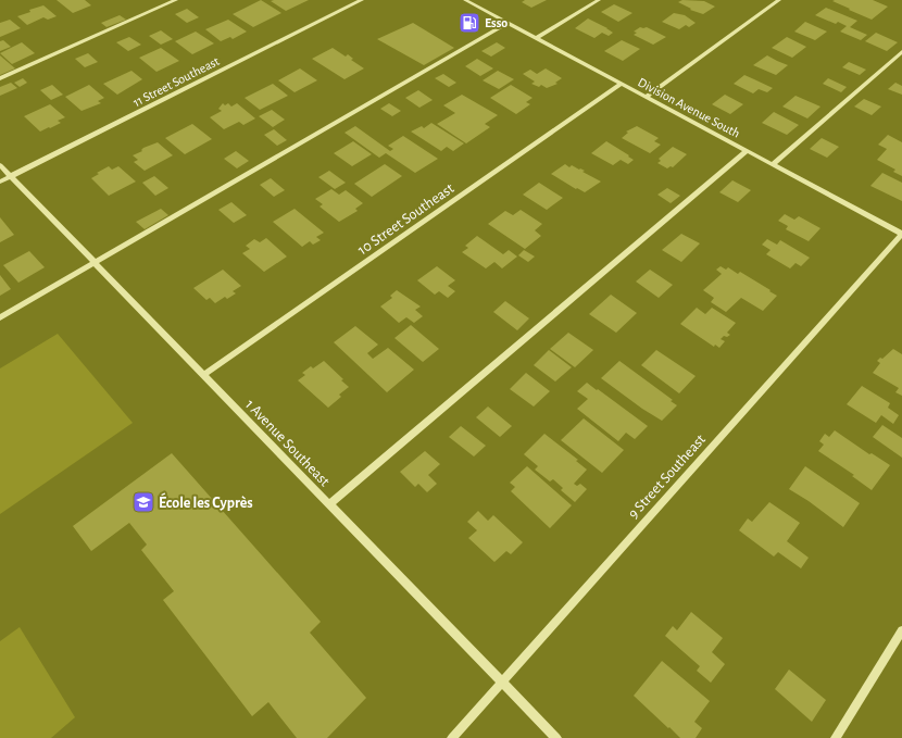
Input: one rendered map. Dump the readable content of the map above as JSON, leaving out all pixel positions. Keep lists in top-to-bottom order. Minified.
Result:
{"streets":{"street":["11 Street Southeast","Division Avenue South","10 Street Southeast","1 Avenue Southeast","9 Street Southeast"]},"crossings":[["11 Street Southeast","1 Avenue Southeast"],["Division Avenue South","10 Street Southeast"],["Division Avenue South","9 Street Southeast"],["10 Street Southeast","1 Avenue Southeast"],["1 Avenue Southeast","9 Street Southeast"]],"places":{"fuel station":["Esso"],"school or university":["École les Cyprès"]}}
